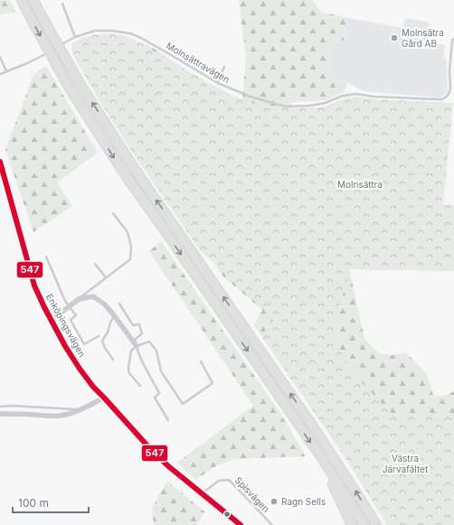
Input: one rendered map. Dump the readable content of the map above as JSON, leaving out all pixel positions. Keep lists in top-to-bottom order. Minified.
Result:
{"streets":{"street":["Enköpingsvägen"],"lane":["Molnsättravägen","Spisvägen"]},"crossings":[["Enköpingsvägen","Spisvägen"]],"parks":["Molnsättra","Västra Järvafältet"],"places":["Molnsätra Gård AB","Ragn Sells"],"lines":["transit line 547"],"scale_bar":"100 m"}
